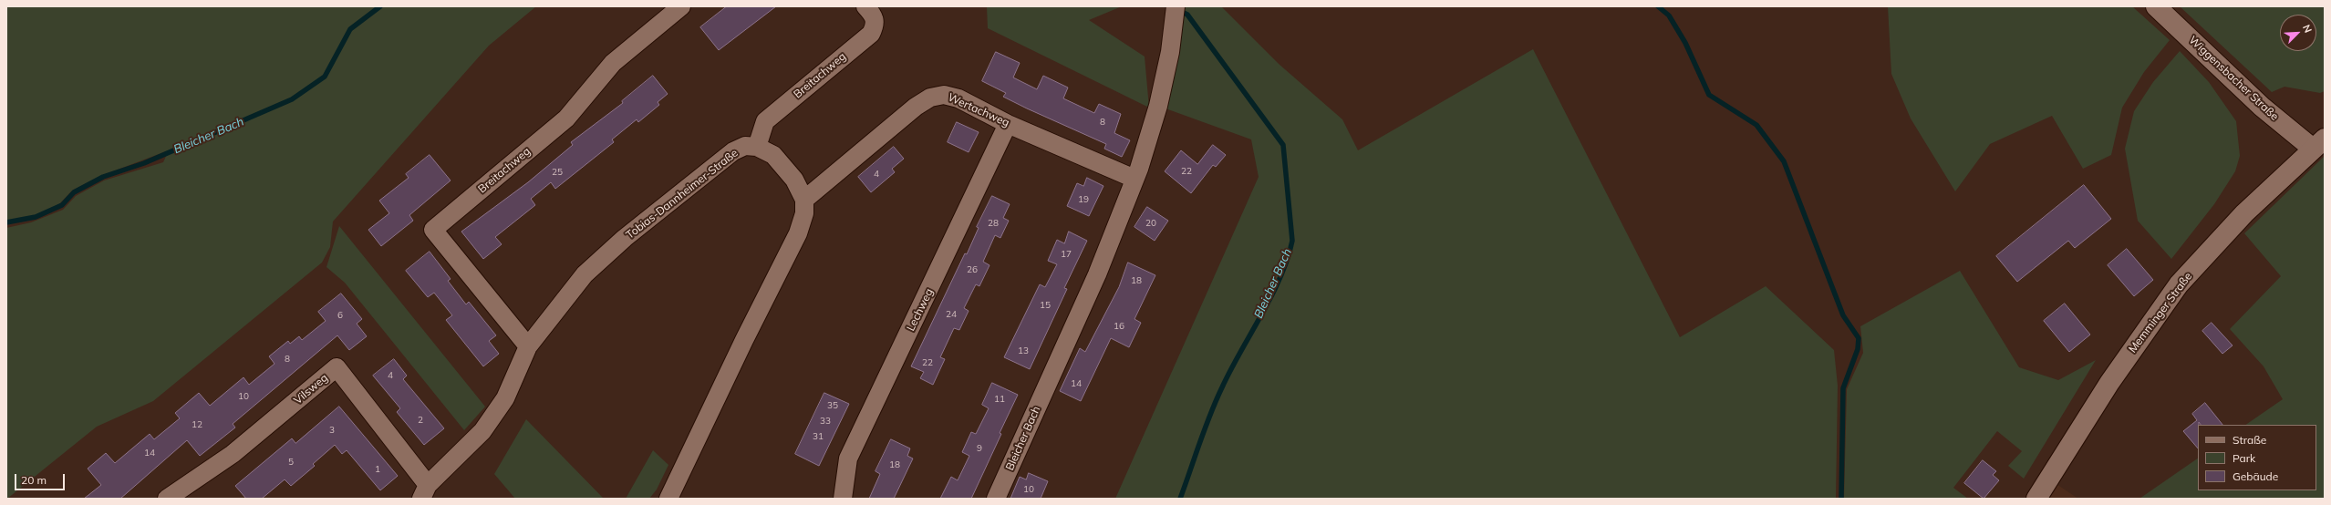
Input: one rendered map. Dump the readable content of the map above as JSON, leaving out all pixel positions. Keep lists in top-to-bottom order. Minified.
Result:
{"streets":{"main road":["Wiggensbacher Straße","Memminger Straße"],"street":["Breitachweg","Wertachweg","Tobias-Dannheimer-Straße","Lechweg","Vilsweg","Bleicher Bach"]},"crossings":[["Breitachweg","Tobias-Dannheimer-Straße"],["Wiggensbacher Straße","Memminger Straße"],["Wertachweg","Tobias-Dannheimer-Straße"],["Wertachweg","Lechweg"],["Wertachweg","Bleicher Bach"],["Tobias-Dannheimer-Straße","Vilsweg"]],"water":["Bleicher Bach"],"house_numbers":["8","22","25","4","19","28","20","17","26","18","15","24","6","16","13","8","22","4","14","10","11","35","2","33","12","3","31","9","14","5","18","1","10"],"legend":["Straße","Park","Gebäude"],"scale_bar":"20 m","north":"top right"}
